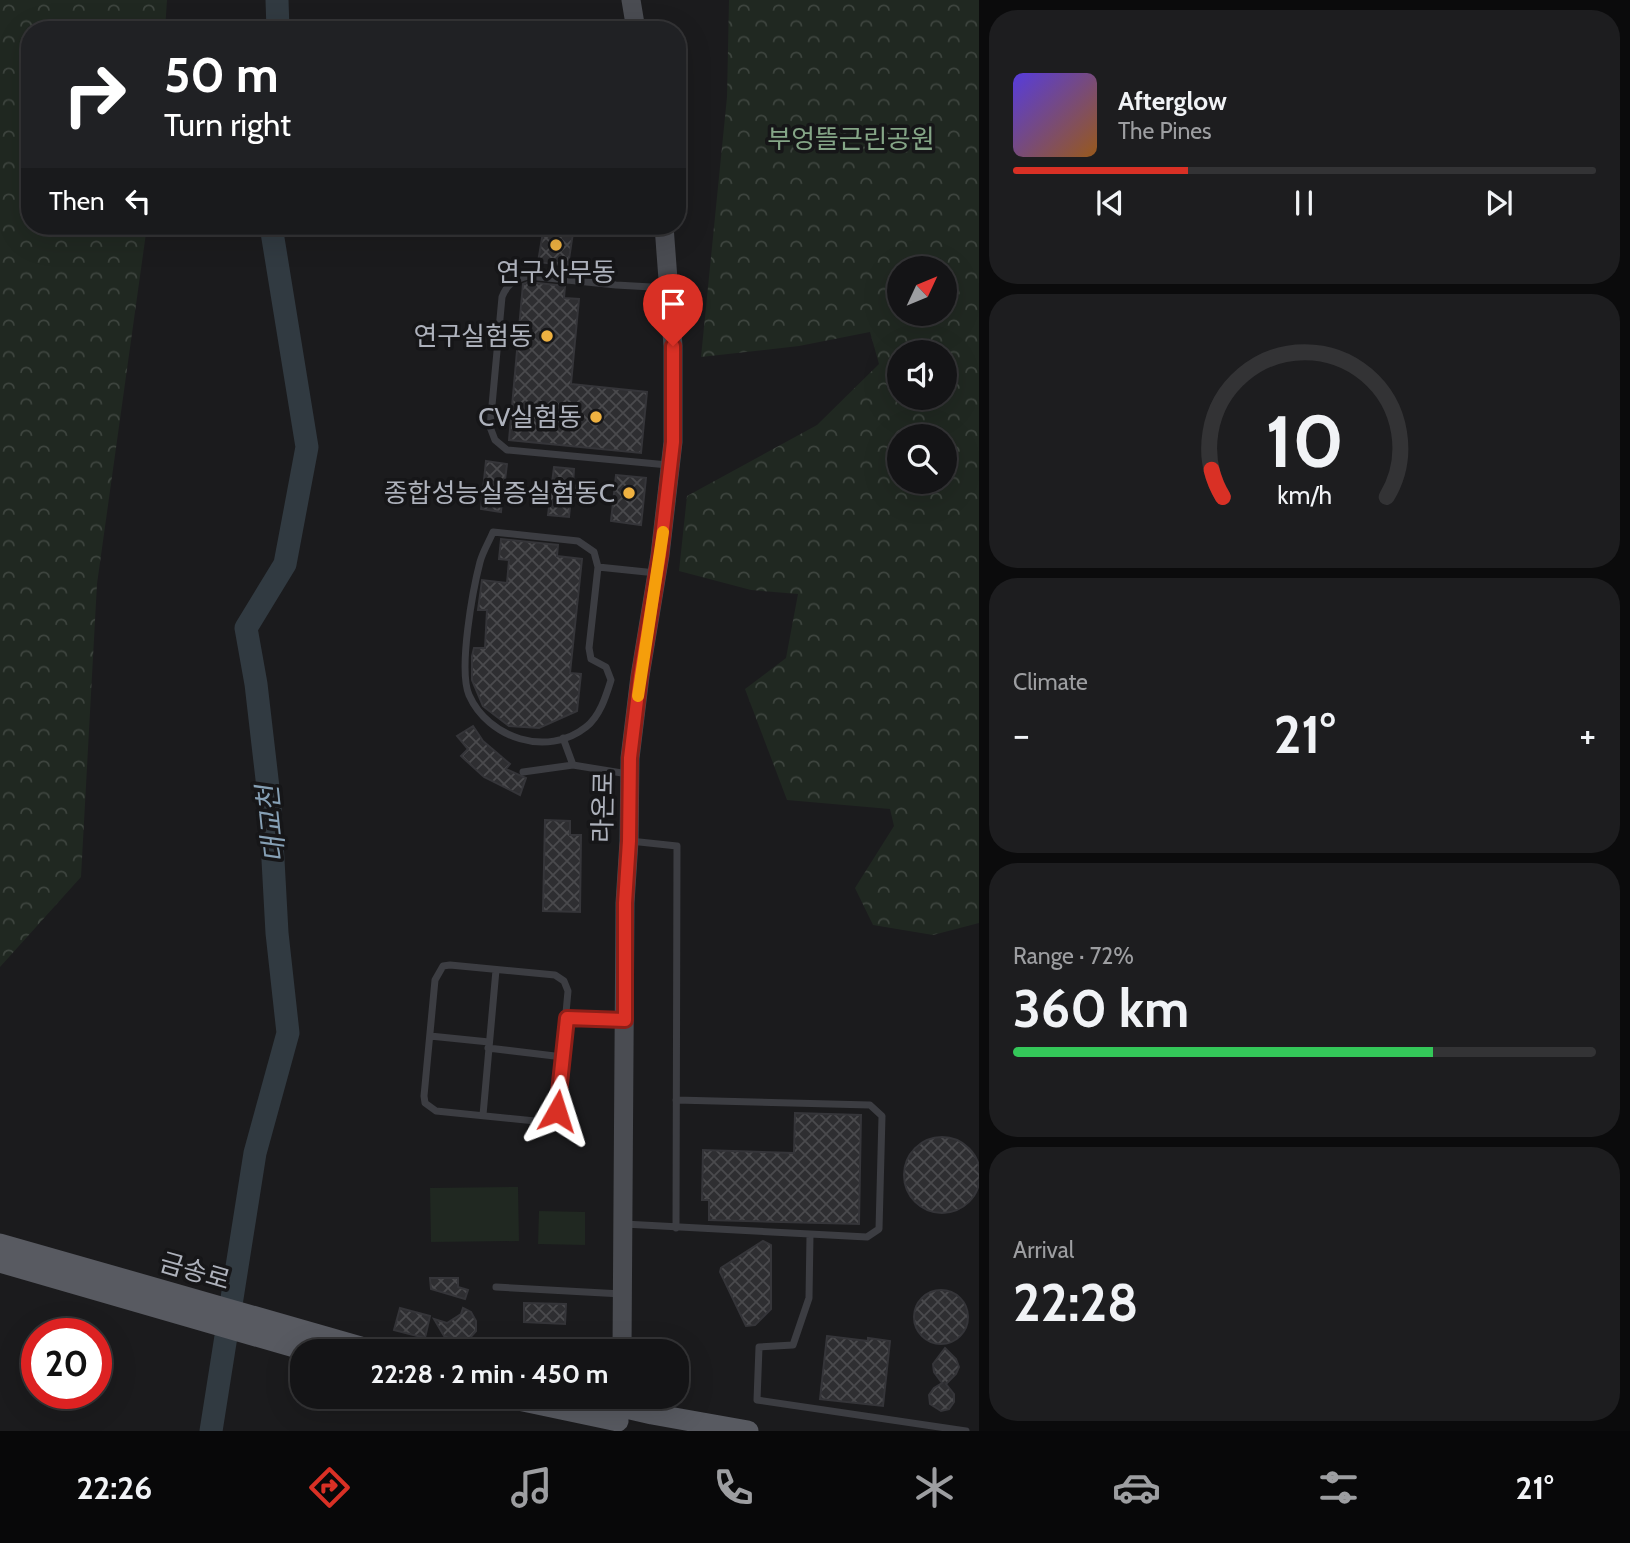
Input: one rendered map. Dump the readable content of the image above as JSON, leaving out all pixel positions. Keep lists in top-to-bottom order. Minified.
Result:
{"streets":{"main road":["라온로","금송로"]},"water":["대교천"],"parks":["부엉뜰근린공원"],"places":["연구사무동","연구실험동","CV실험동","종합성능실증실험동C"],"north":"top right","page":{"turn":["50 m","Turn right"],"song":["Afterglow","The Pines"],"then":"Then","tile":["Climate",["Range · 72%","360 km"],["Arrival","22:28"]],"heat":["−","21°","+"],"limit":"20","trip":"22:28 · 2 min · 450 m","tabs":["22:26","21°"],"gauge":["10","km/h"]}}
